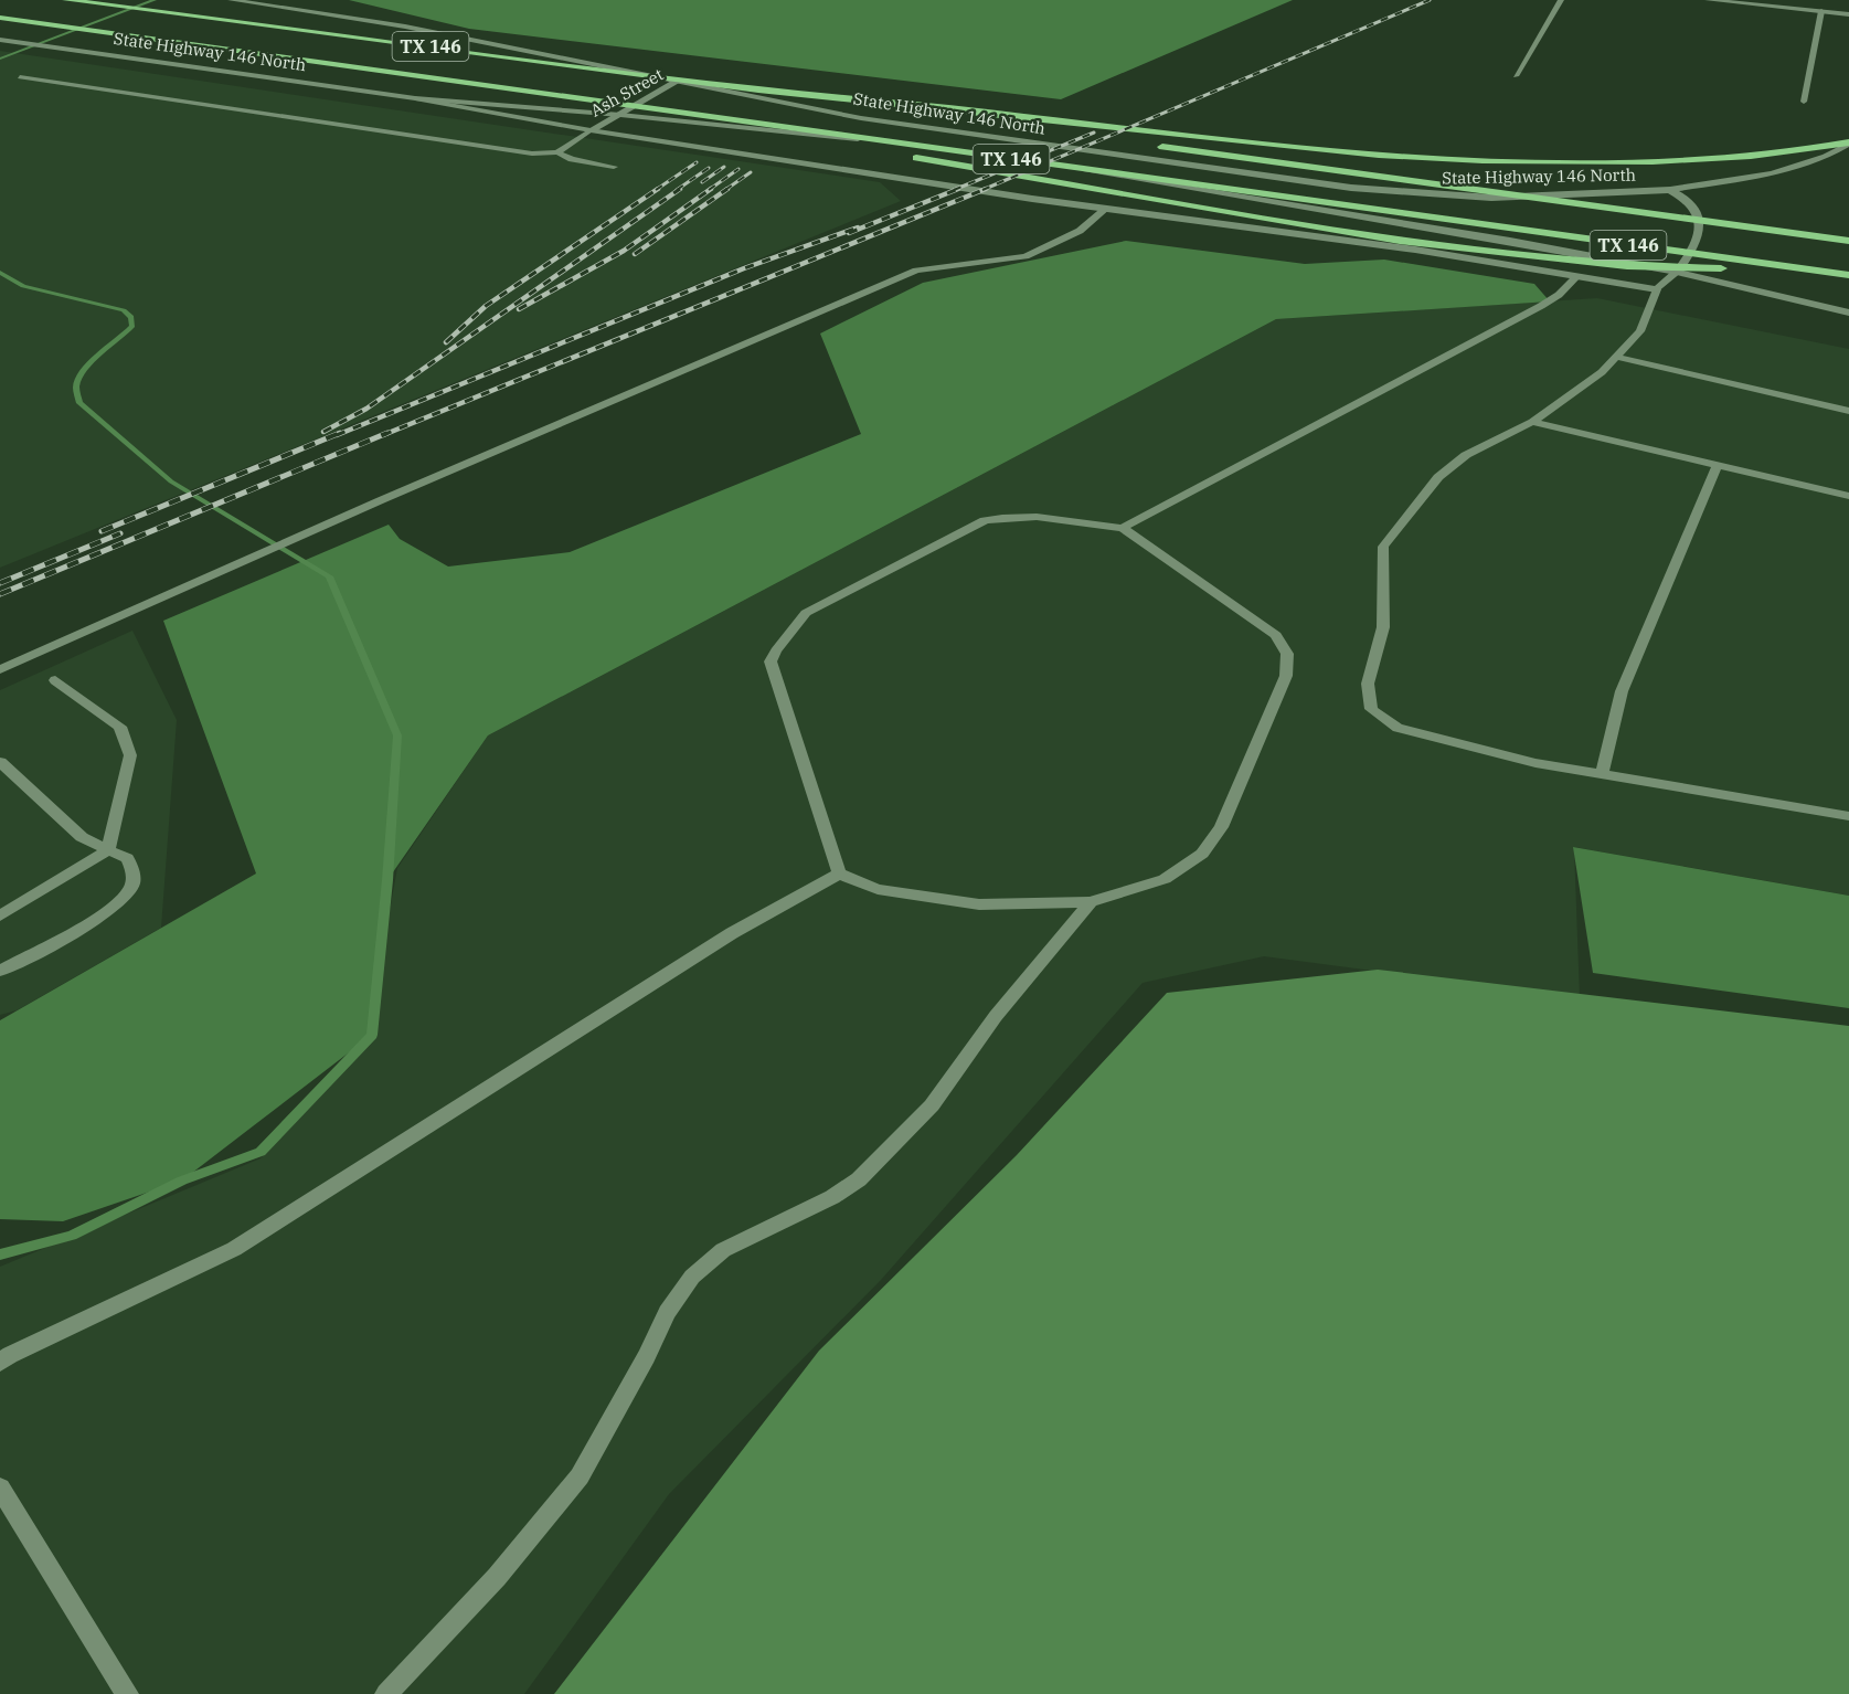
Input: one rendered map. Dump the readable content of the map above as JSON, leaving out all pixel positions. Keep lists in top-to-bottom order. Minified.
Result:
{"streets":{"highway":["TX 146"],"main road":["State Highway 146 North","Ash Street"]},"crossings":[["State Highway 146 North","Ash Street"]]}
